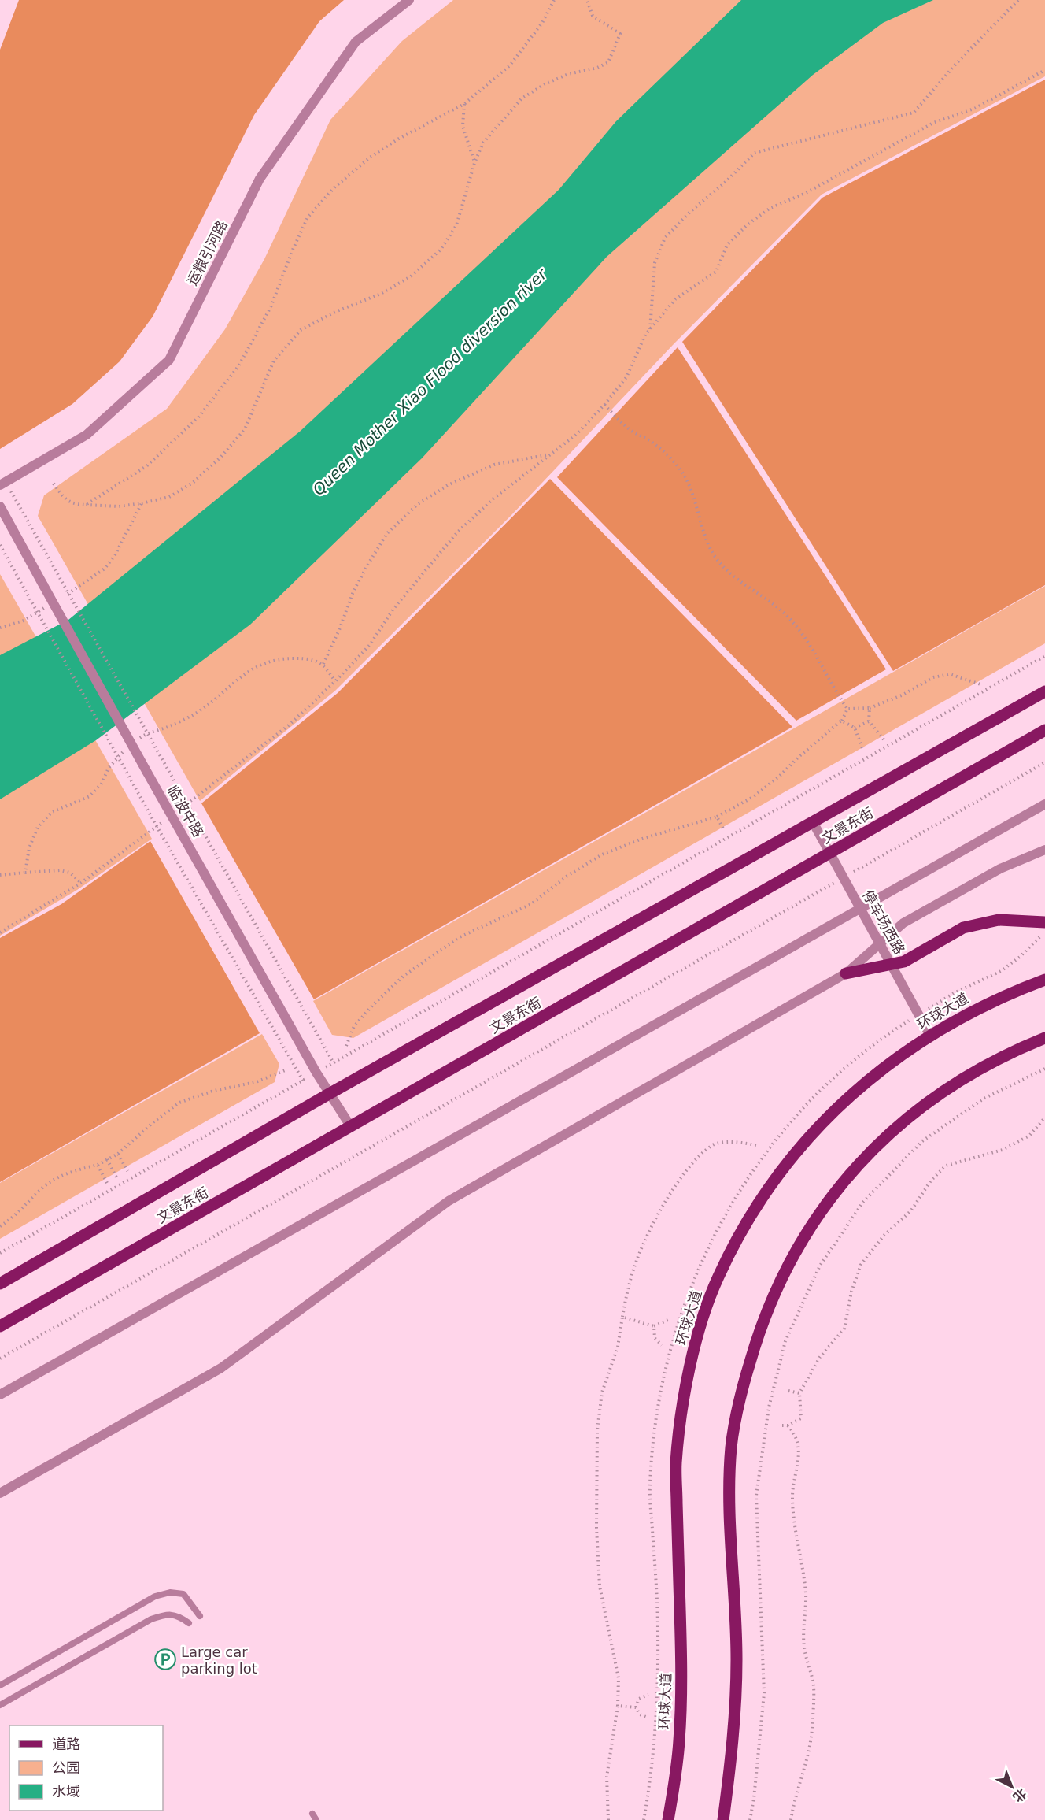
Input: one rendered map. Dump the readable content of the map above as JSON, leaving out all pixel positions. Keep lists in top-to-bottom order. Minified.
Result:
{"streets":{"main road":["文景东街","环球大道"],"street":["运粮引河路","临波中路","停车场西路"]},"crossings":[["运粮引河路","临波中路"],["临波中路","文景东街"],["文景东街","停车场西路"],["停车场西路","环球大道"]],"water":["Queen Mother Xiao Flood diversion river"],"places":{"parking":["Large car parking lot"]},"legend":["道路","公园","水域"],"north":"bottom right"}
